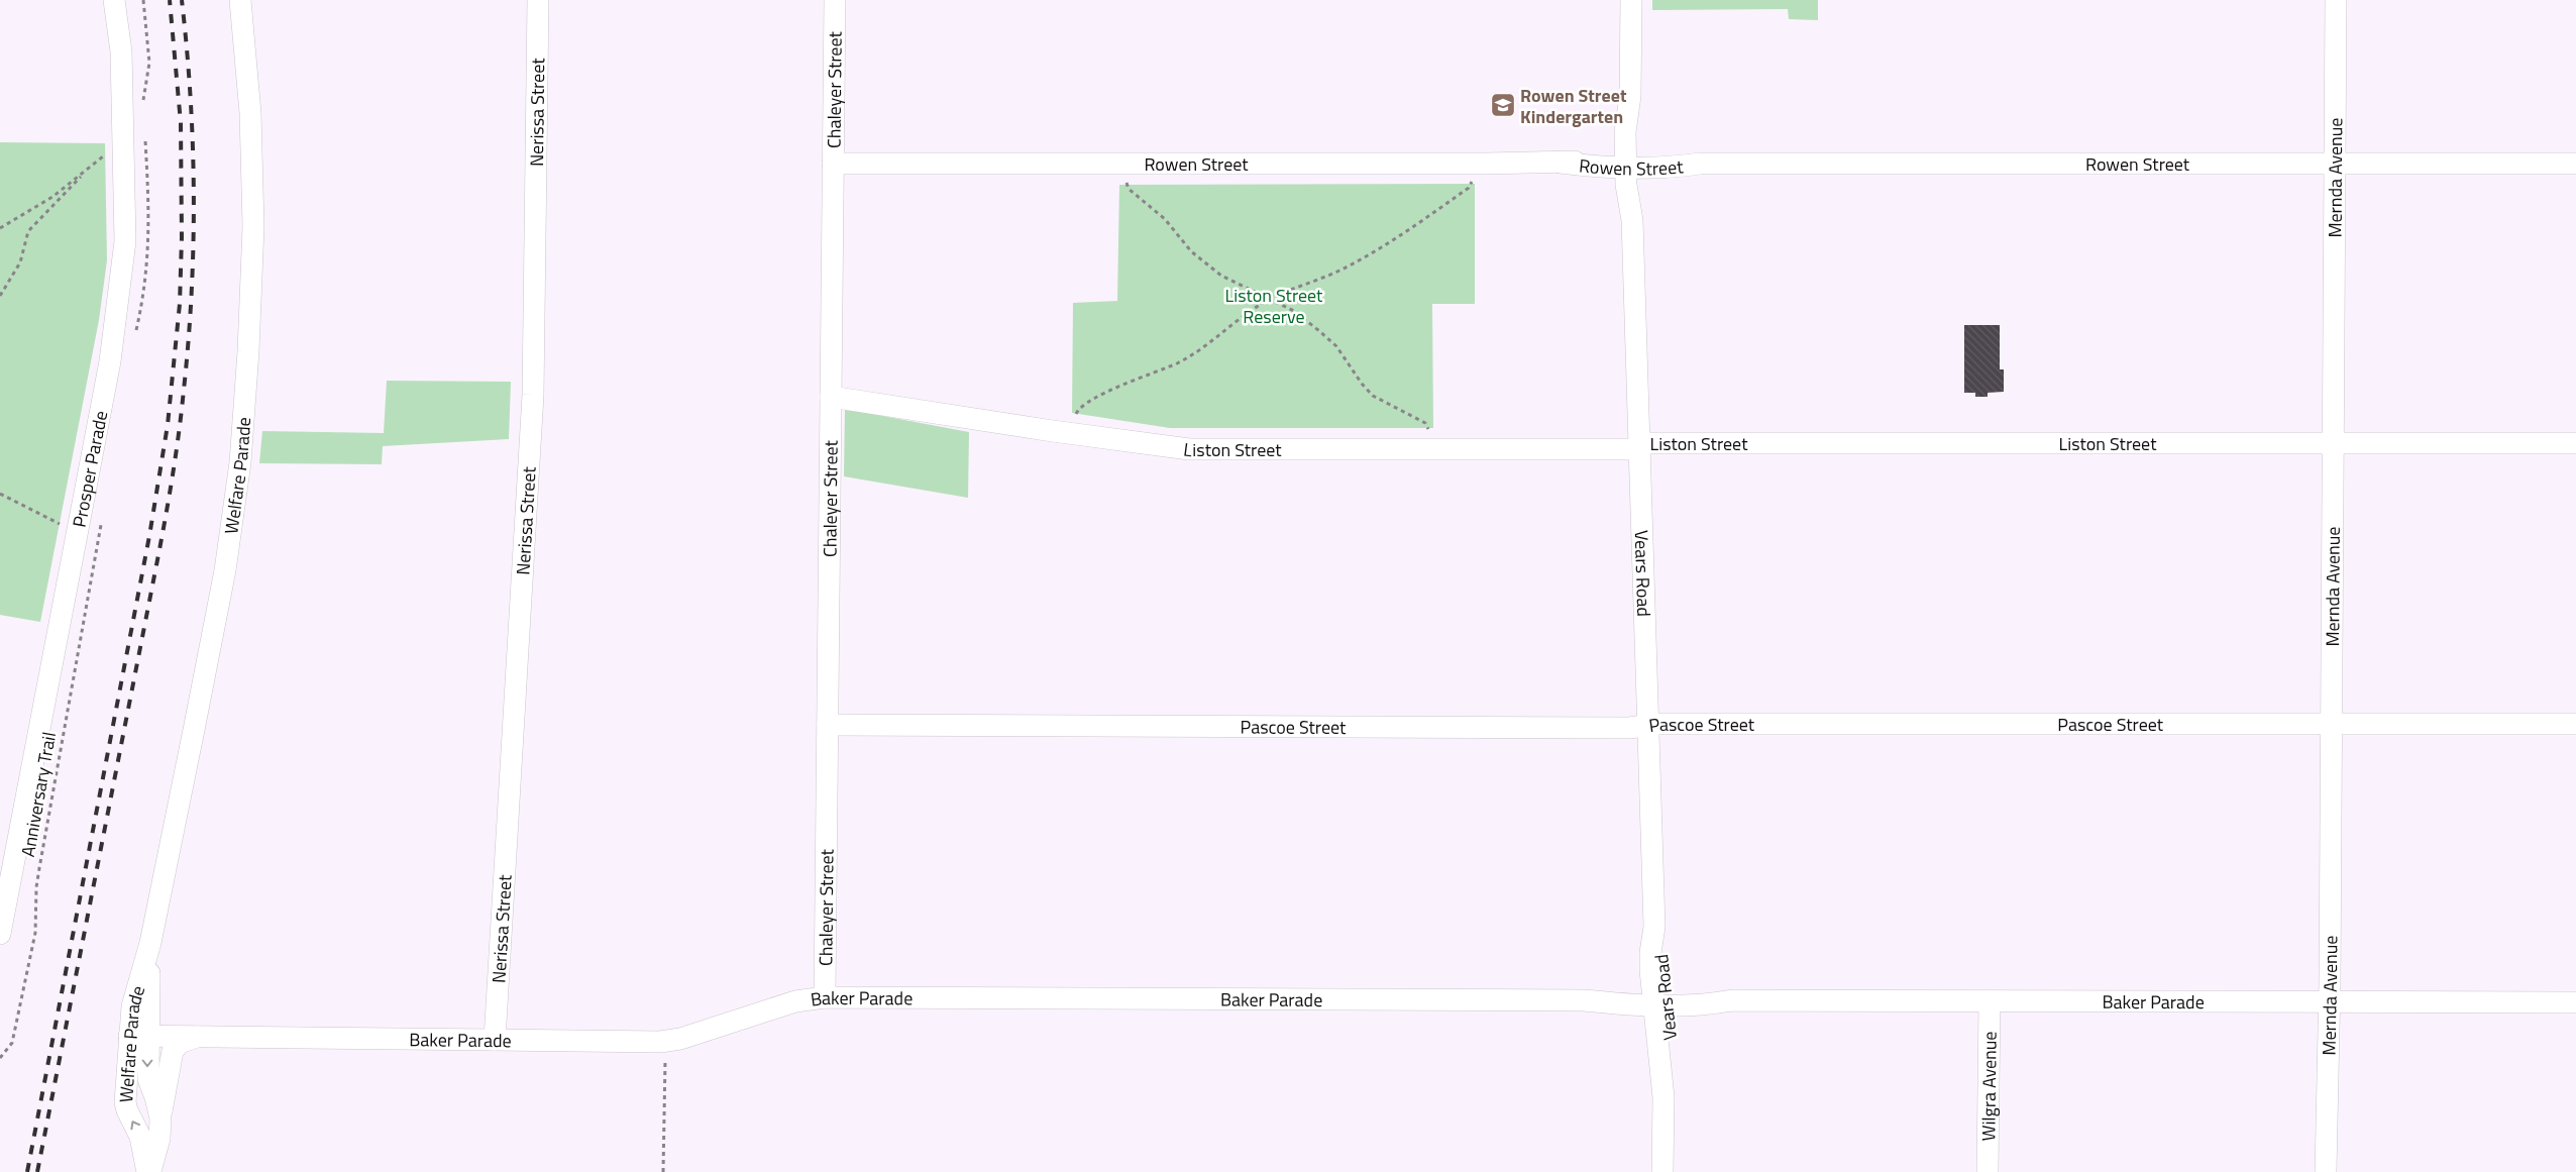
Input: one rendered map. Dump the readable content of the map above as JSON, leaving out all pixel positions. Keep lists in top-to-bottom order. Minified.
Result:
{"streets":{"street":["Chaleyer Street","Nerissa Street","Rowen Street","Mernda Avenue","Liston Street","Prosper Parade","Welfare Parade","Vears Road","Pascoe Street","Baker Parade","Wilgra Avenue"],"path":["Anniversary Trail"]},"crossings":[["Chaleyer Street","Rowen Street"],["Chaleyer Street","Liston Street"],["Chaleyer Street","Pascoe Street"],["Chaleyer Street","Baker Parade"],["Nerissa Street","Baker Parade"],["Rowen Street","Mernda Avenue"],["Rowen Street","Vears Road"],["Mernda Avenue","Liston Street"],["Mernda Avenue","Pascoe Street"],["Mernda Avenue","Baker Parade"],["Liston Street","Vears Road"],["Prosper Parade","Anniversary Trail"],["Welfare Parade","Baker Parade"],["Vears Road","Pascoe Street"],["Vears Road","Baker Parade"],["Baker Parade","Wilgra Avenue"]],"parks":["Liston Street Reserve"],"places":{"school or university":["Rowen Street Kindergarten"]}}
